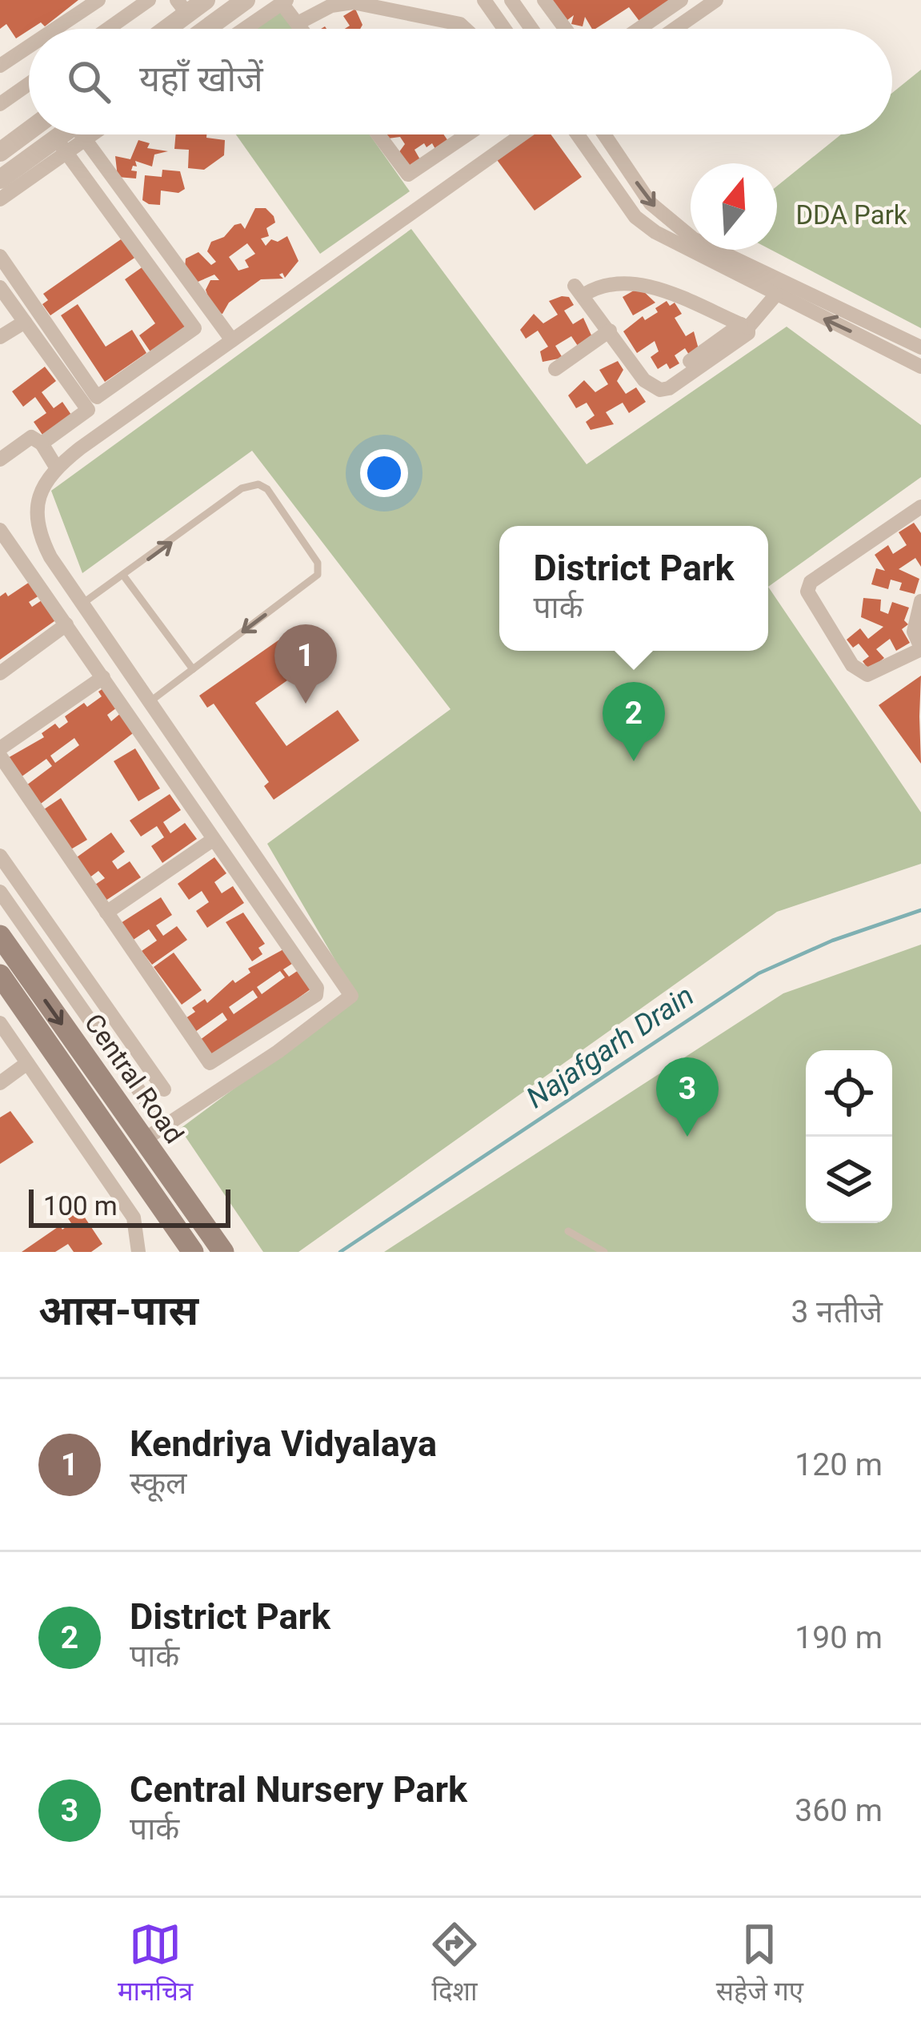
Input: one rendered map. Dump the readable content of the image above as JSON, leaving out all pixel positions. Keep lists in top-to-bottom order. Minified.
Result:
{"streets":{"main road":["Central Road"]},"water":["Najafgarh Drain"],"parks":["DDA Park"],"scale_bar":"100 m","north":"top","page":{"search":"यहाँ खोजें","popup":["District Park","पार्क"],"pins":["1","2","3"],"scale":"100 m","heading":["आस-पास","3 नतीजे"],"list":[{"mark":"1","name":"Kendriya Vidyalaya","note":"स्कूल","value":"120 m"},{"mark":"2","name":"District Park","note":"पार्क","value":"190 m"},{"mark":"3","name":"Central Nursery Park","note":"पार्क","value":"360 m"}],"nav":["मानचित्र","दिशा","सहेजे गए"]}}
